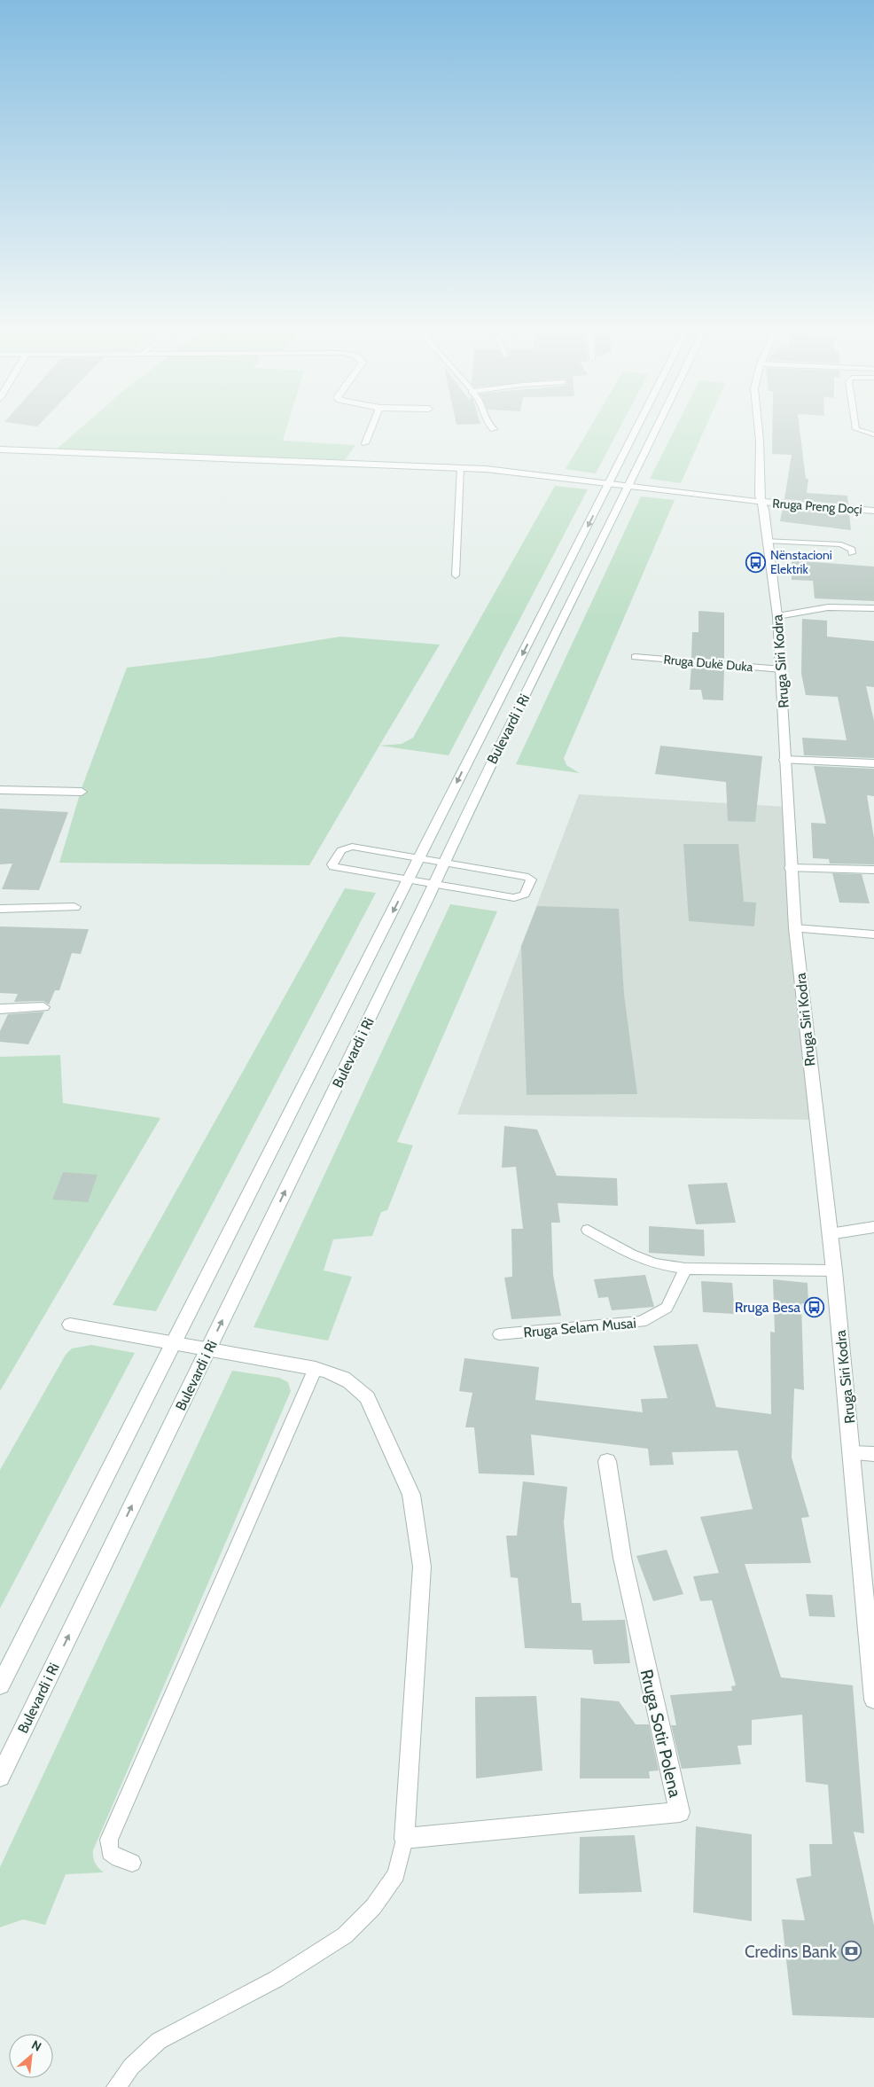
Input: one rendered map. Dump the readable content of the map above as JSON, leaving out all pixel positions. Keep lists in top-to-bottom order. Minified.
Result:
{"streets":{"street":["Rruga Preng Doçi","Rruga Siri Kodra","Bulevardi i Ri","Rruga Sotir Polena"],"lane":["Rruga Dukë Duka","Rruga Selam Musai"]},"crossings":[["Rruga Preng Doçi","Rruga Siri Kodra"],["Rruga Preng Doçi","Bulevardi i Ri"],["Rruga Siri Kodra","Rruga Dukë Duka"]],"places":{"bus stop":["Nënstacioni Elektrik","Rruga Besa"],"bank":["Credins Bank"]},"north":"top right"}
